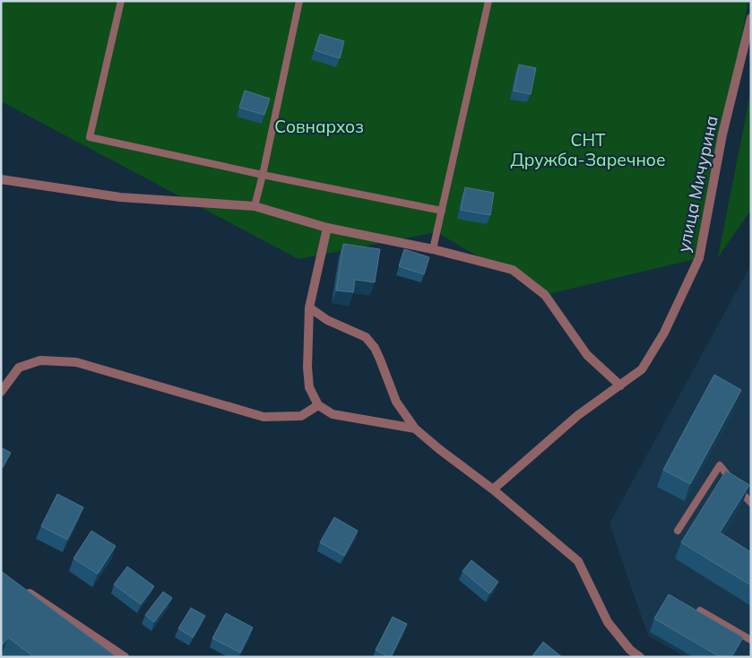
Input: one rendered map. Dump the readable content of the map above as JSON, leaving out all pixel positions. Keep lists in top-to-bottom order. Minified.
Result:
{"streets":{"street":["улица Мичурина"]},"parks":["Совнархоз","СНТ Дружба-Заречное"]}
